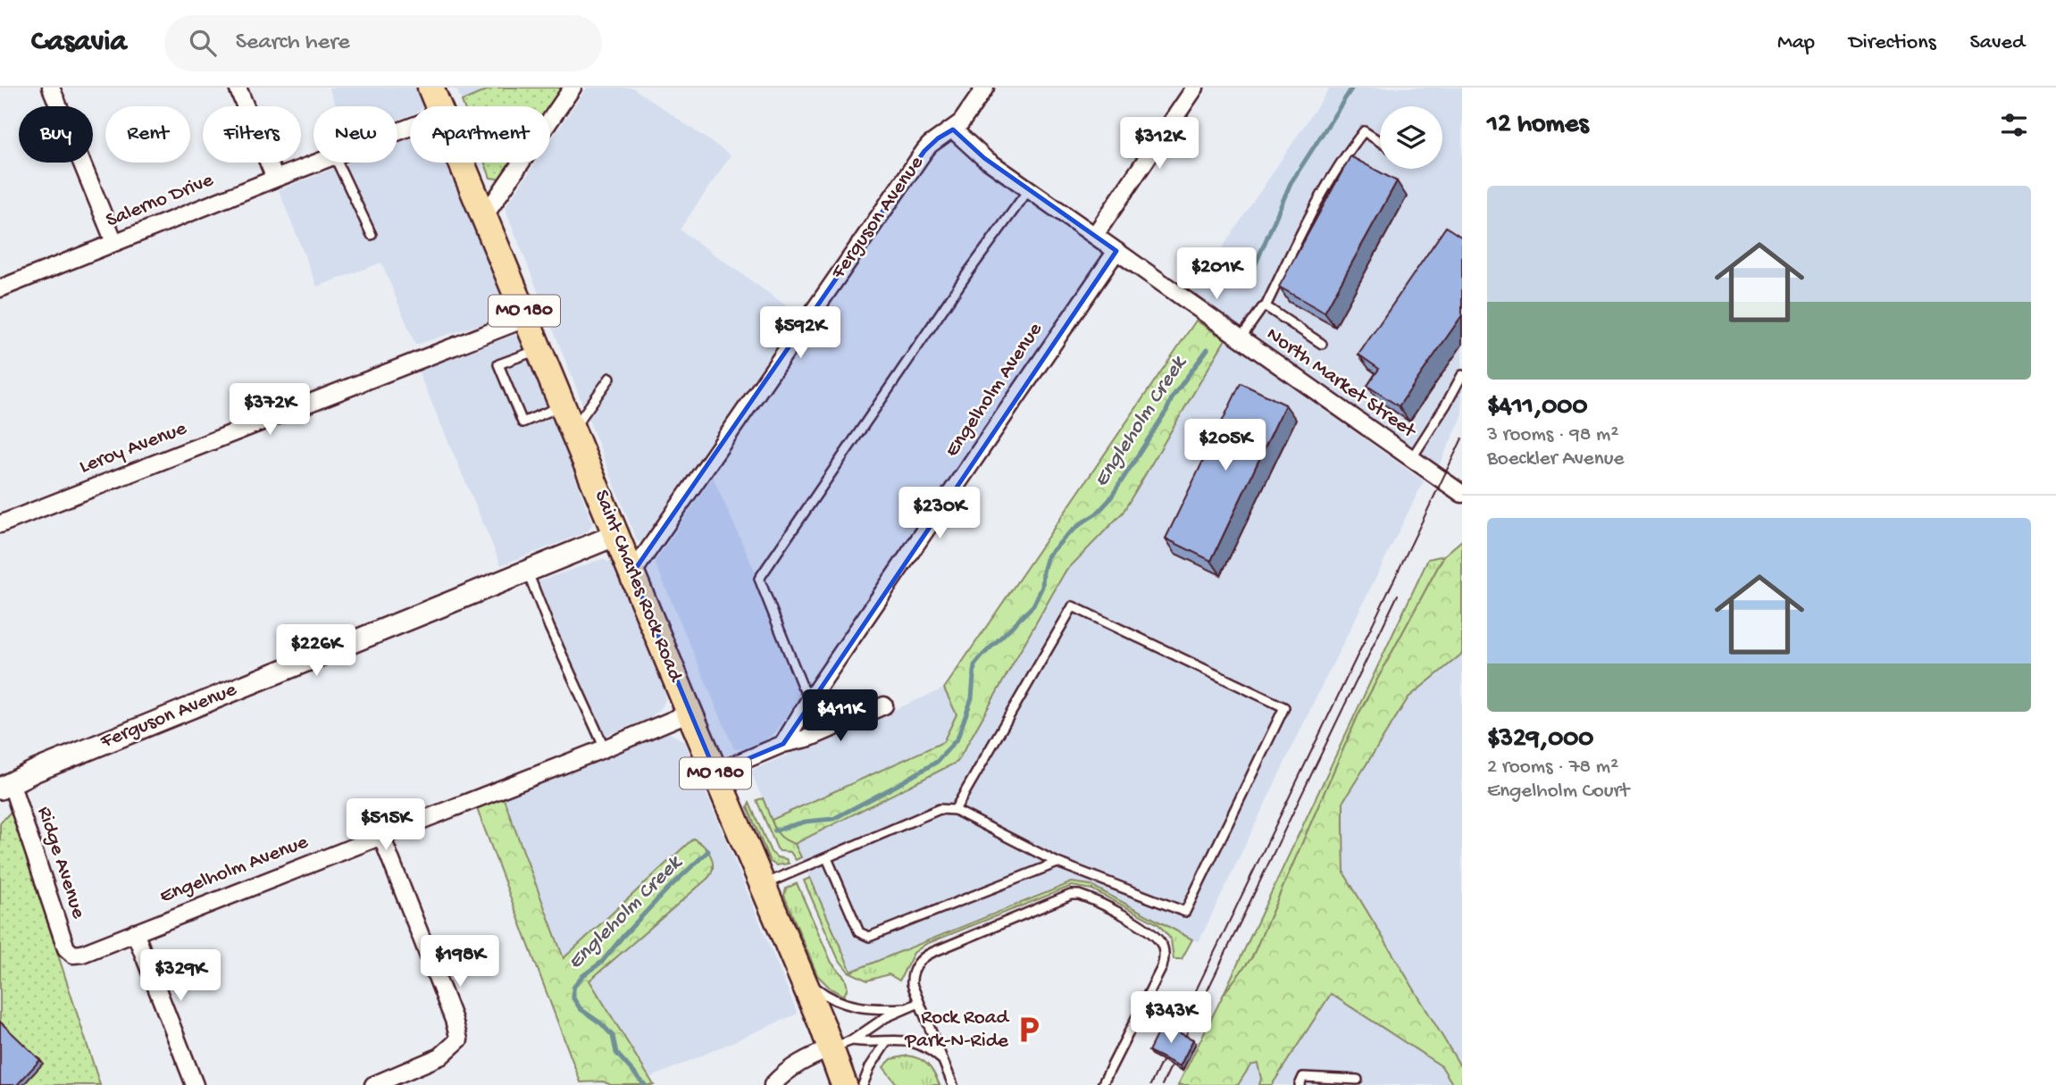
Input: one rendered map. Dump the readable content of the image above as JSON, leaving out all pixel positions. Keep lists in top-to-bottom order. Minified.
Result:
{"streets":{"main road":["MO 180","Saint Charles Rock Road"],"street":["Salerno Drive","Ferguson Avenue","North Market Street","Engelholm Avenue","Leroy Avenue","Ridge Avenue"]},"crossings":[["Ferguson Avenue","North Market Street"],["Ferguson Avenue","Saint Charles Rock Road"],["Ferguson Avenue","Ridge Avenue"],["North Market Street","Engelholm Avenue"],["Engelholm Avenue","Saint Charles Rock Road"],["Engelholm Avenue","Ridge Avenue"],["Leroy Avenue","Saint Charles Rock Road"]],"water":["Engleholm Creek"],"places":{"parking":["Rock Road Park-N-Ride"]},"page":{"header":"Casavia","search":"Search here","nav":["Map","Directions","Saved"],"heading":"12 homes","chip":["Buy","Rent","Filters","New","Apartment"],"price":["$312K","$201K","$592K","$372K","$205K","$230K","$226K","$411K","$515K","$198K","$329K","$343K"],"list":[{"name":"$411,000","note":"3 rooms · 98 m² · Boeckler Avenue"},{"name":"$329,000","note":"2 rooms · 78 m² · Engelholm Court"}]}}
